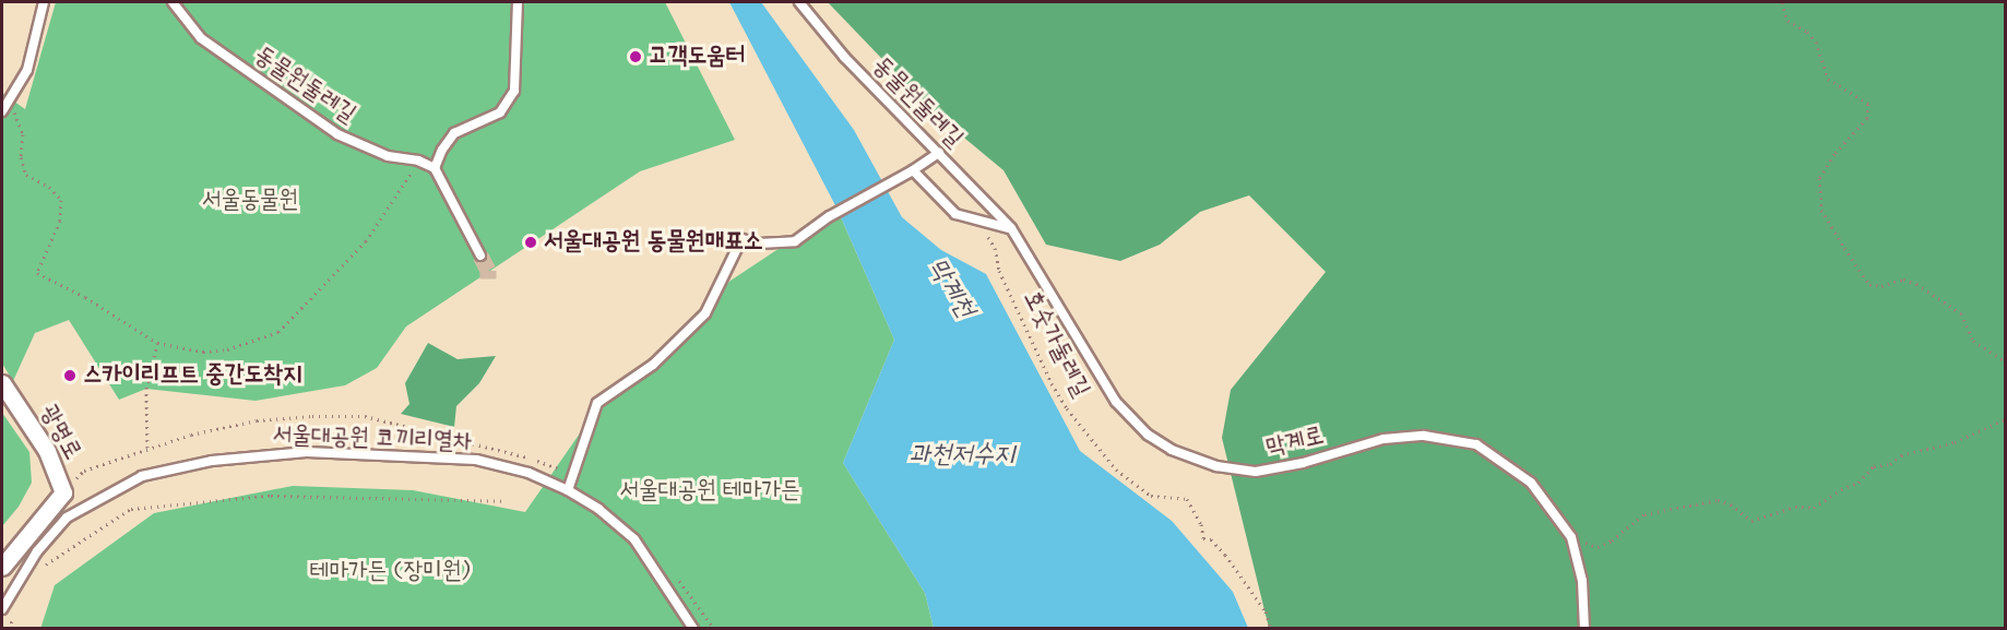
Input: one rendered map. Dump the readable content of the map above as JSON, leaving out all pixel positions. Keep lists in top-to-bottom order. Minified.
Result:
{"streets":{"street":["광명로"],"lane":["동물원둘레길","서울대공원 코끼리열차","막계로"],"path":["호숫가둘레길"]},"crossings":[["동물원둘레길","막계로"]],"water":["막계천","과천저수지"],"parks":["서울동물원","서울대공원 테마가든","테마가든 (장미원)"],"places":["고객도움터","서울대공원 동물원매표소","스카이리프트 중간도착지"]}
